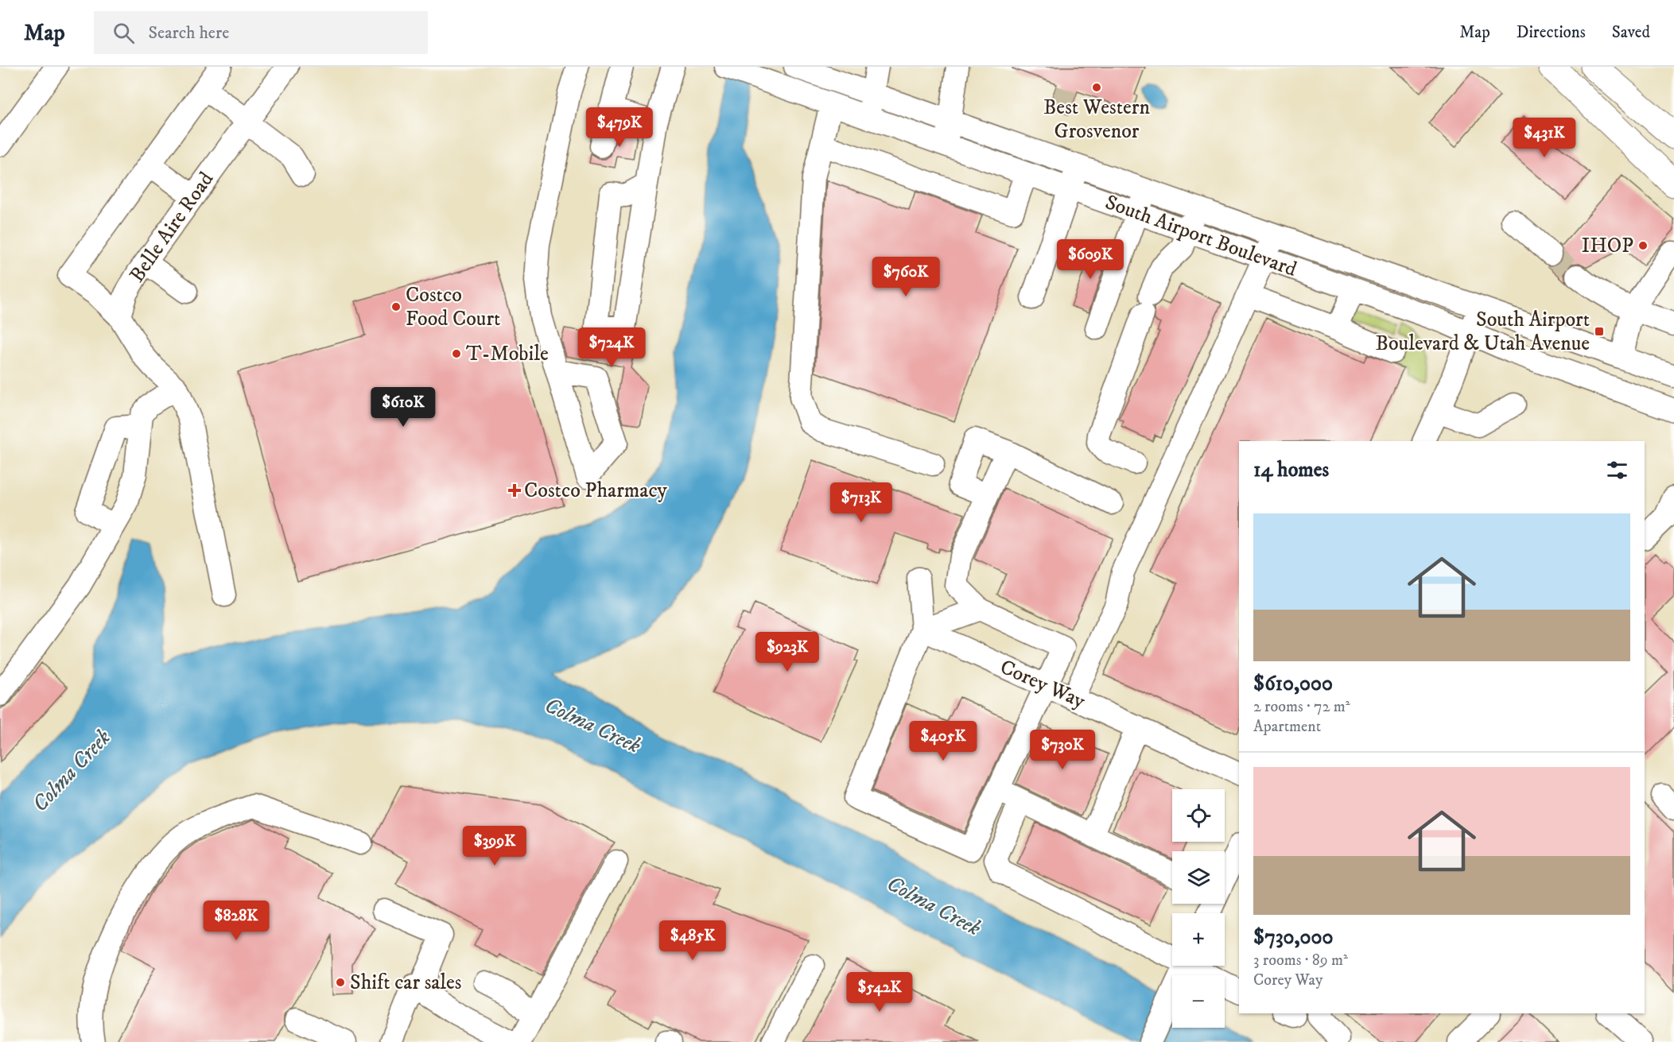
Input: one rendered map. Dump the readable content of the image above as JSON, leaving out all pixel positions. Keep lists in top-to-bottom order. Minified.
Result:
{"streets":{"street":["Belle Aire Road","South Airport Boulevard","Corey Way"]},"water":["Colma Creek"],"places":{"other":["Best Western Grosvenor","IHOP","Costco Food Court","T-Mobile","Shift car sales"],"transit":["South Airport Boulevard & Utah Avenue"],"health":["Costco Pharmacy"]},"page":{"header":"Map","search":"Search here","nav":["Map","Directions","Saved"],"price":["$479K","$431K","$609K","$760K","$724K","$610K","$713K","$923K","$405K","$730K","$399K","$828K","$485K","$542K"],"heading":"14 homes","list":[{"name":"$610,000","note":"2 rooms · 72 m² · Apartment"},{"name":"$730,000","note":"3 rooms · 89 m² · Corey Way"}],"map_buttons":["+","−"]}}
